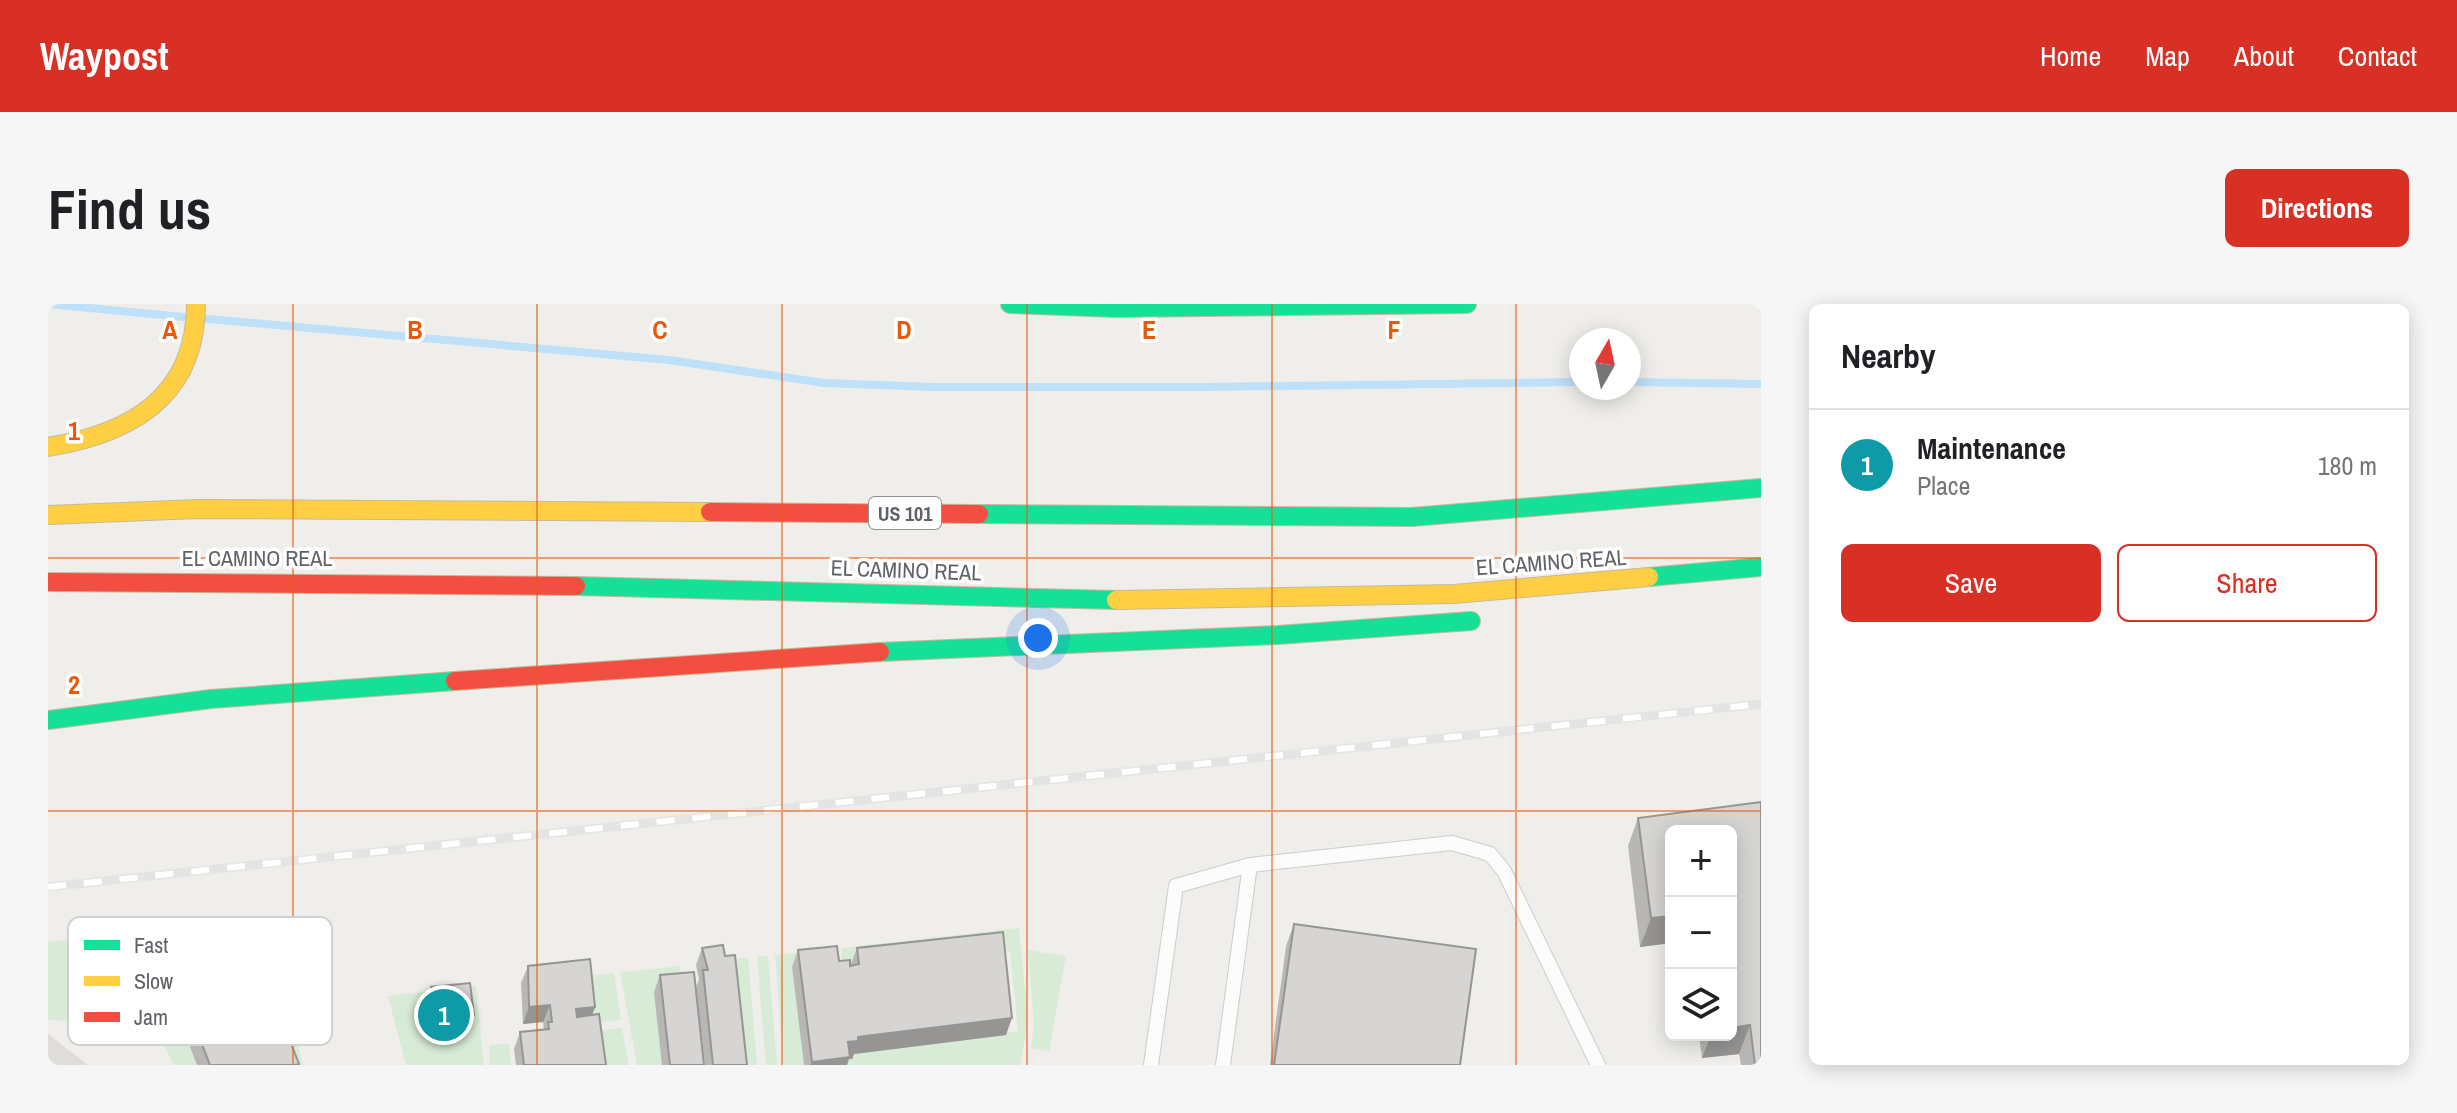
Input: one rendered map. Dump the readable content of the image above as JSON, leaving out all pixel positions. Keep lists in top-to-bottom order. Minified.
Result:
{"streets":{"highway":["US 101","EL CAMINO REAL"]},"legend":["Fast","Slow","Jam"],"north":"top","page":{"header":"Waypost","nav":["Home","Map","About","Contact"],"buttons":["Directions",["Save","Share"]],"title":"Find us","heading":"Nearby","list":[{"mark":"1","name":"Maintenance","note":"Place","value":"180 m"}],"map_buttons":["+","−"],"pins":"1"},"grid":{"columns":["A","B","C","D","E","F"],"rows":["1","2"]}}
